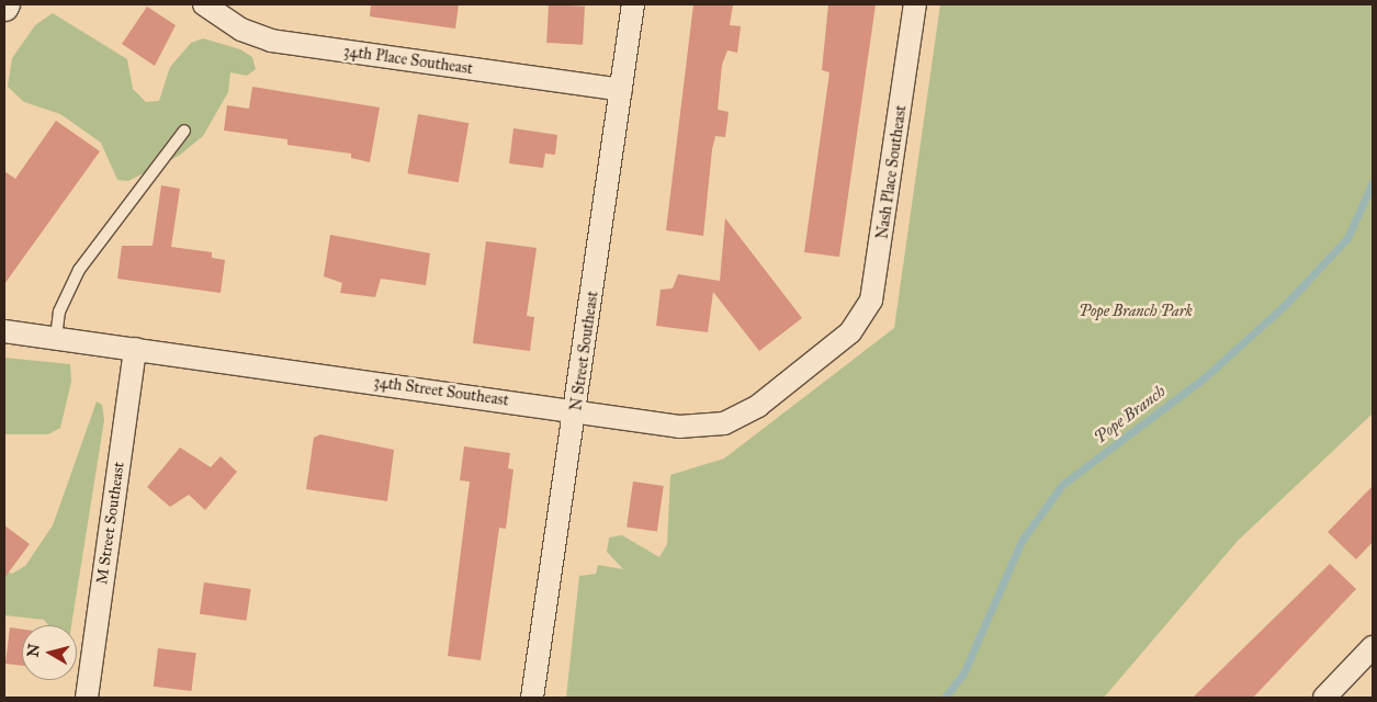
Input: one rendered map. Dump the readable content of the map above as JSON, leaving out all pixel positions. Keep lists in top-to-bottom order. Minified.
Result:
{"streets":{"street":["34th Place Southeast","Nash Place Southeast","N Street Southeast","34th Street Southeast","M Street Southeast"]},"crossings":[["34th Place Southeast","N Street Southeast"],["Nash Place Southeast","34th Street Southeast"],["N Street Southeast","34th Street Southeast"],["34th Street Southeast","M Street Southeast"]],"water":["Pope Branch"],"parks":["Pope Branch Park"],"north":"left"}
